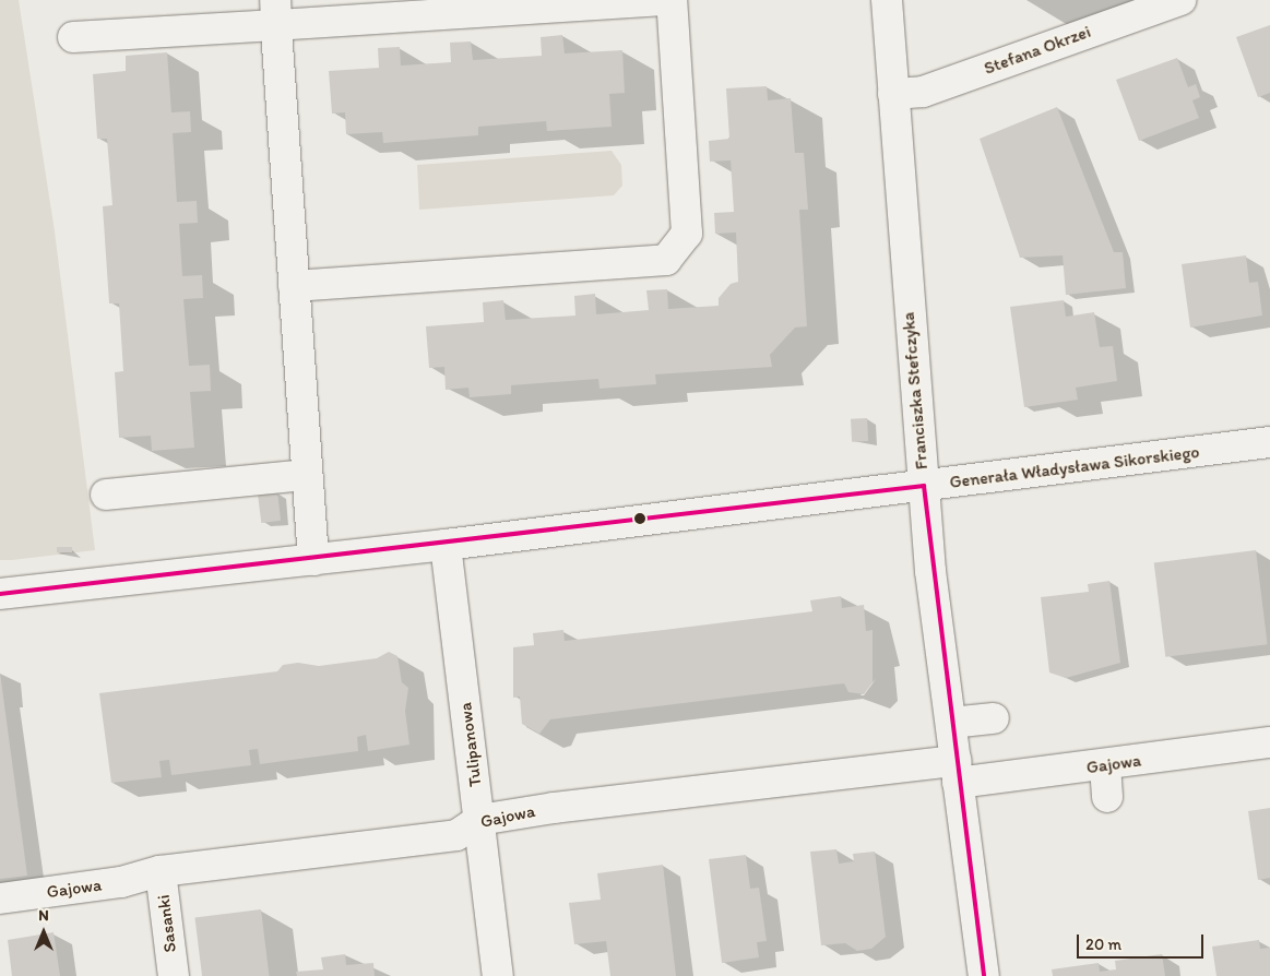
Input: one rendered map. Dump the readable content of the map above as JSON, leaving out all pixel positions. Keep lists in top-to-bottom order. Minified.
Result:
{"streets":{"street":["Stefana Okrzei","Franciszka Stefczyka","Generała Władysława Sikorskiego","Tulipanowa","Gajowa","Sasanki"]},"crossings":[["Stefana Okrzei","Franciszka Stefczyka"],["Franciszka Stefczyka","Generała Władysława Sikorskiego"],["Franciszka Stefczyka","Gajowa"],["Generała Władysława Sikorskiego","Tulipanowa"],["Tulipanowa","Gajowa"],["Gajowa","Sasanki"]],"scale_bar":"20 m","north":"top"}
